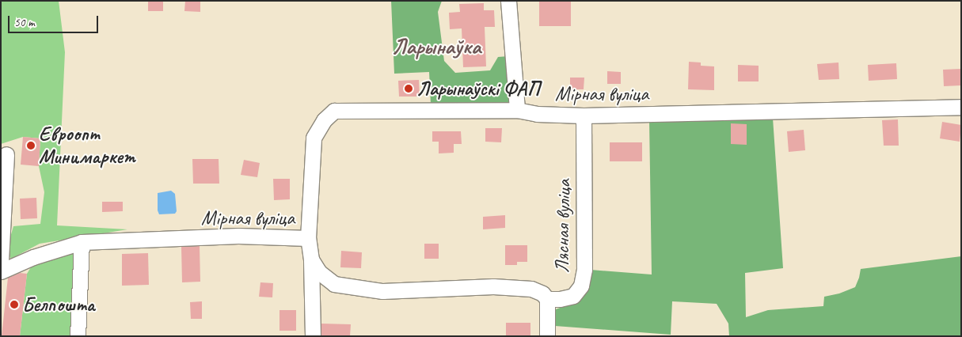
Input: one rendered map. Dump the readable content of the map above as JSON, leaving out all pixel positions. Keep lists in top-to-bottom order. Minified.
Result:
{"streets":{"street":["Мірная вуліца","Лясная вуліца"]},"crossings":[["Мірная вуліца","Лясная вуліца"]],"districts":["Ларынаўка"],"places":["Ларынаўскі ФАП","Евроопт Минимаркет","Белпошта"],"scale_bar":"50 m"}
